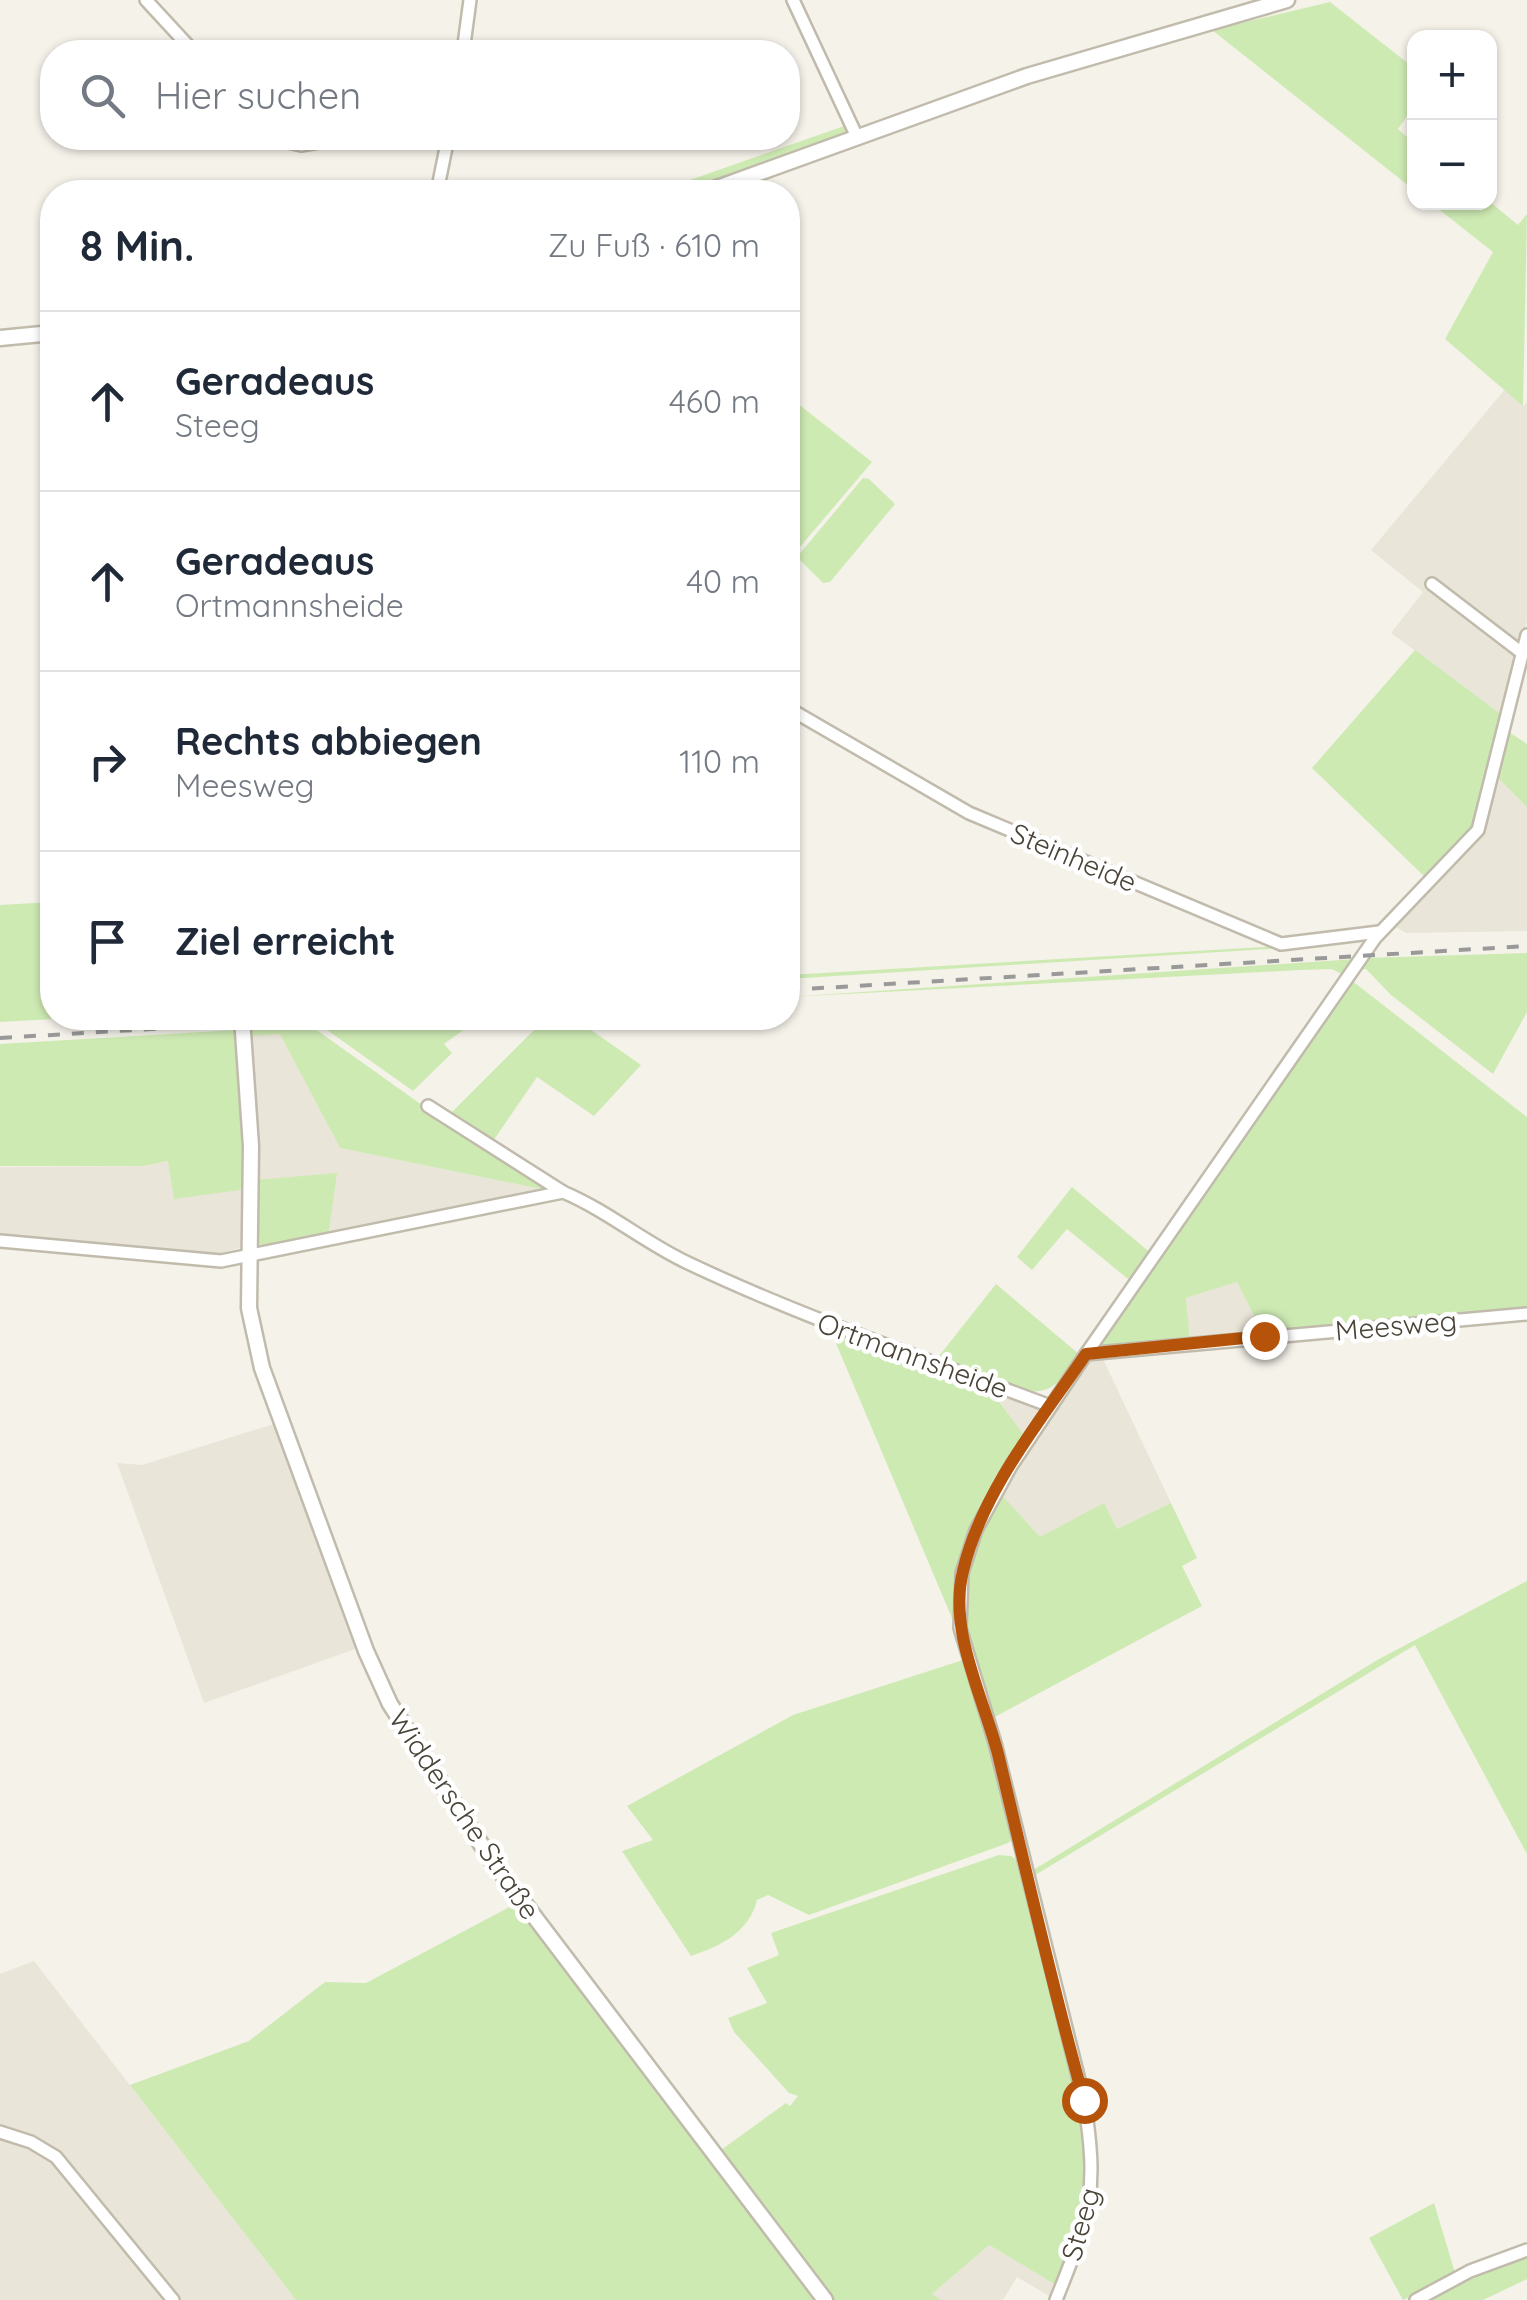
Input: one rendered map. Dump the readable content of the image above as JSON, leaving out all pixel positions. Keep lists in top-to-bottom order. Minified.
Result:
{"streets":{"street":["Steinheide","Meesweg","Ortmannsheide","Widdersche Straße","Steeg"]},"crossings":[["Ortmannsheide","Steeg"]],"page":{"map_buttons":["+","−"],"search":"Hier suchen","heading":["8 Min.","Zu Fuß · 610 m"],"list":[["Geradeaus","Steeg","460 m"],["Geradeaus","Ortmannsheide","40 m"],["Rechts abbiegen","Meesweg","110 m"],"Ziel erreicht"]}}
